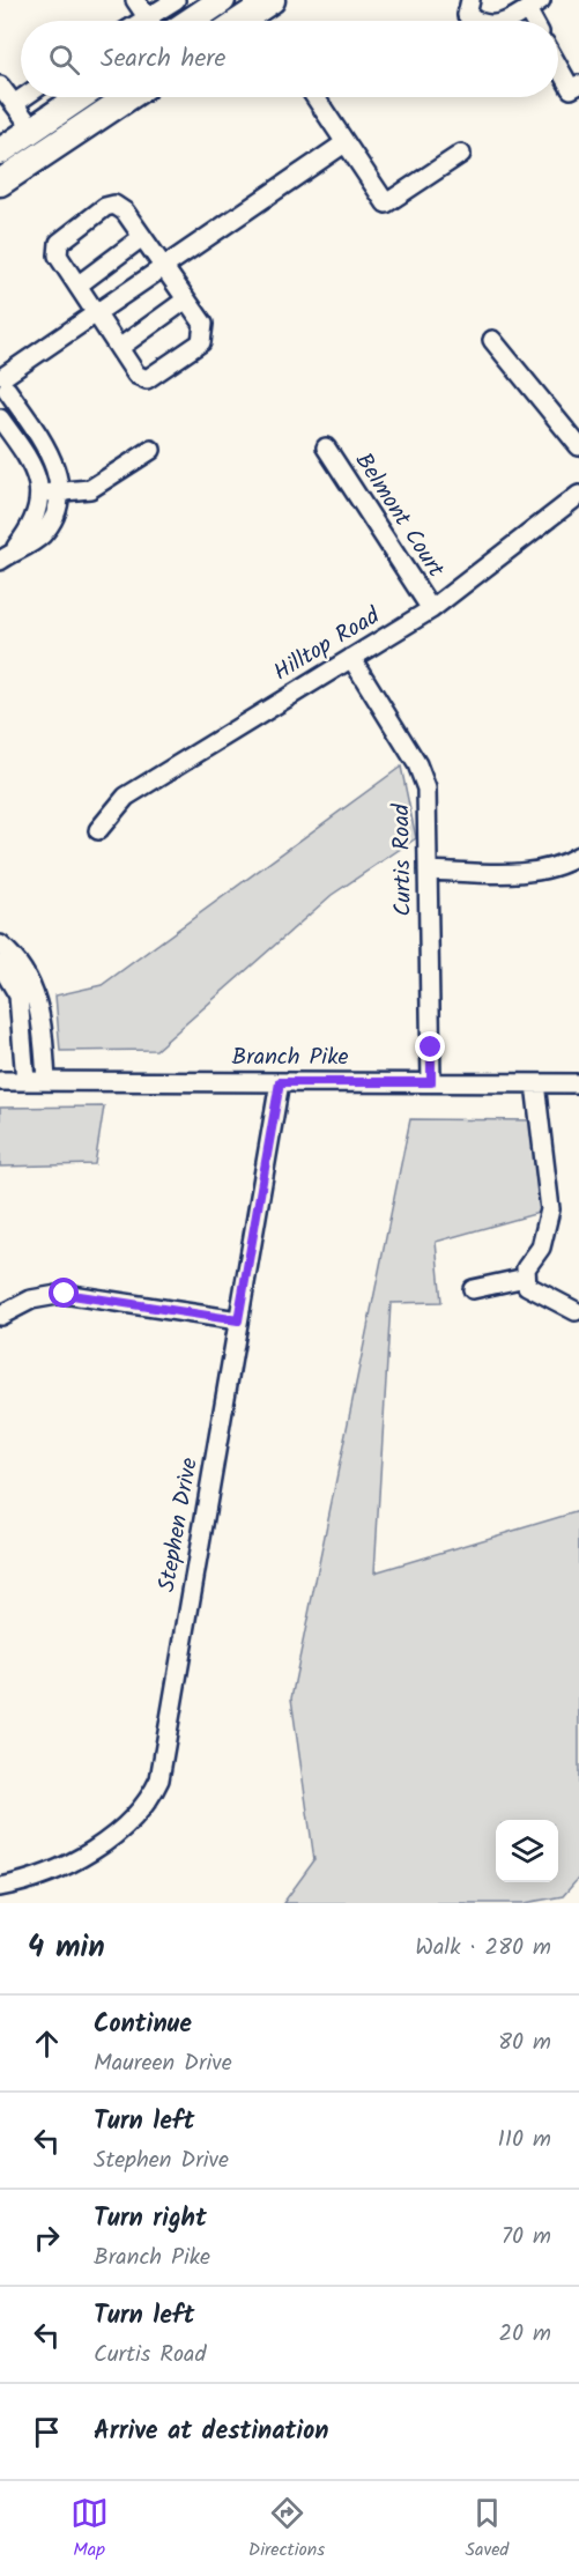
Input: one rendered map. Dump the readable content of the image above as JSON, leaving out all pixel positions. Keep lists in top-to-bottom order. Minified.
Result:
{"streets":{"street":["Belmont Court","Hilltop Road","Curtis Road","Branch Pike","Stephen Drive"]},"crossings":[["Belmont Court","Hilltop Road"],["Hilltop Road","Curtis Road"],["Curtis Road","Branch Pike"],["Branch Pike","Stephen Drive"]],"page":{"search":"Search here","heading":["4 min","Walk · 280 m"],"list":[["Continue","Maureen Drive","80 m"],["Turn left","Stephen Drive","110 m"],["Turn right","Branch Pike","70 m"],["Turn left","Curtis Road","20 m"],"Arrive at destination"],"nav":["Map","Directions","Saved"]}}
